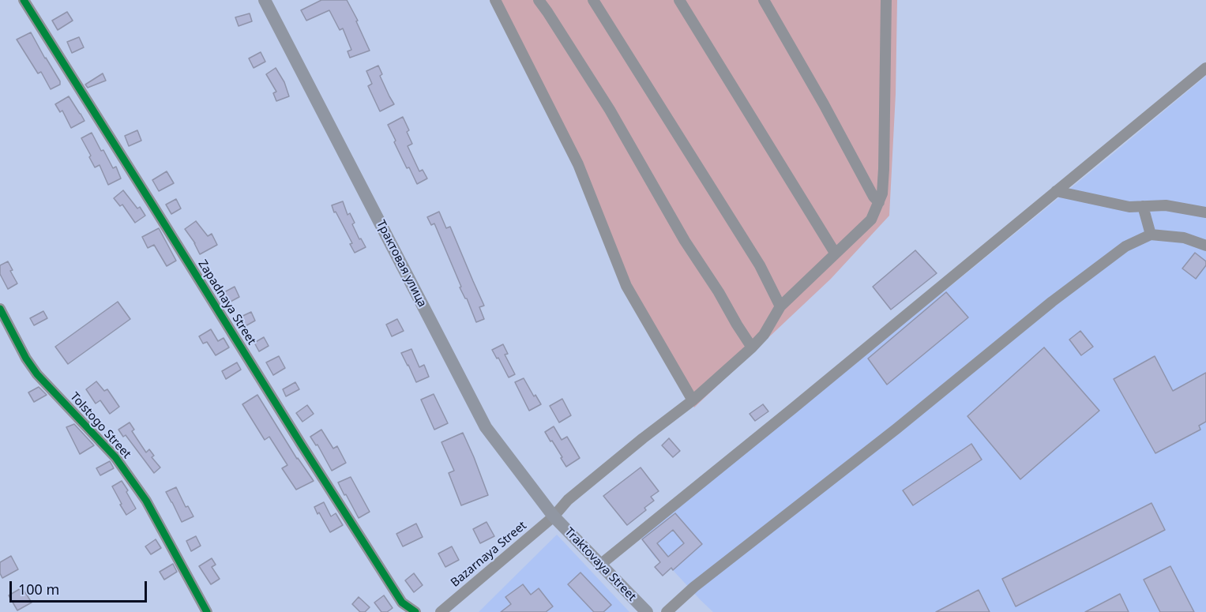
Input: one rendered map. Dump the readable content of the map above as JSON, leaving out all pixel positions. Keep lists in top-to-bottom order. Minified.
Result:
{"streets":{"main road":["Трактовая улица","Traktovaya Street"],"street":["Zapadnaya Street","Tolstogo Street","Bazarnaya Street"]},"crossings":[["Трактовая улица","Bazarnaya Street"],["Трактовая улица","Traktovaya Street"],["Bazarnaya Street","Traktovaya Street"]],"scale_bar":"100 m"}
